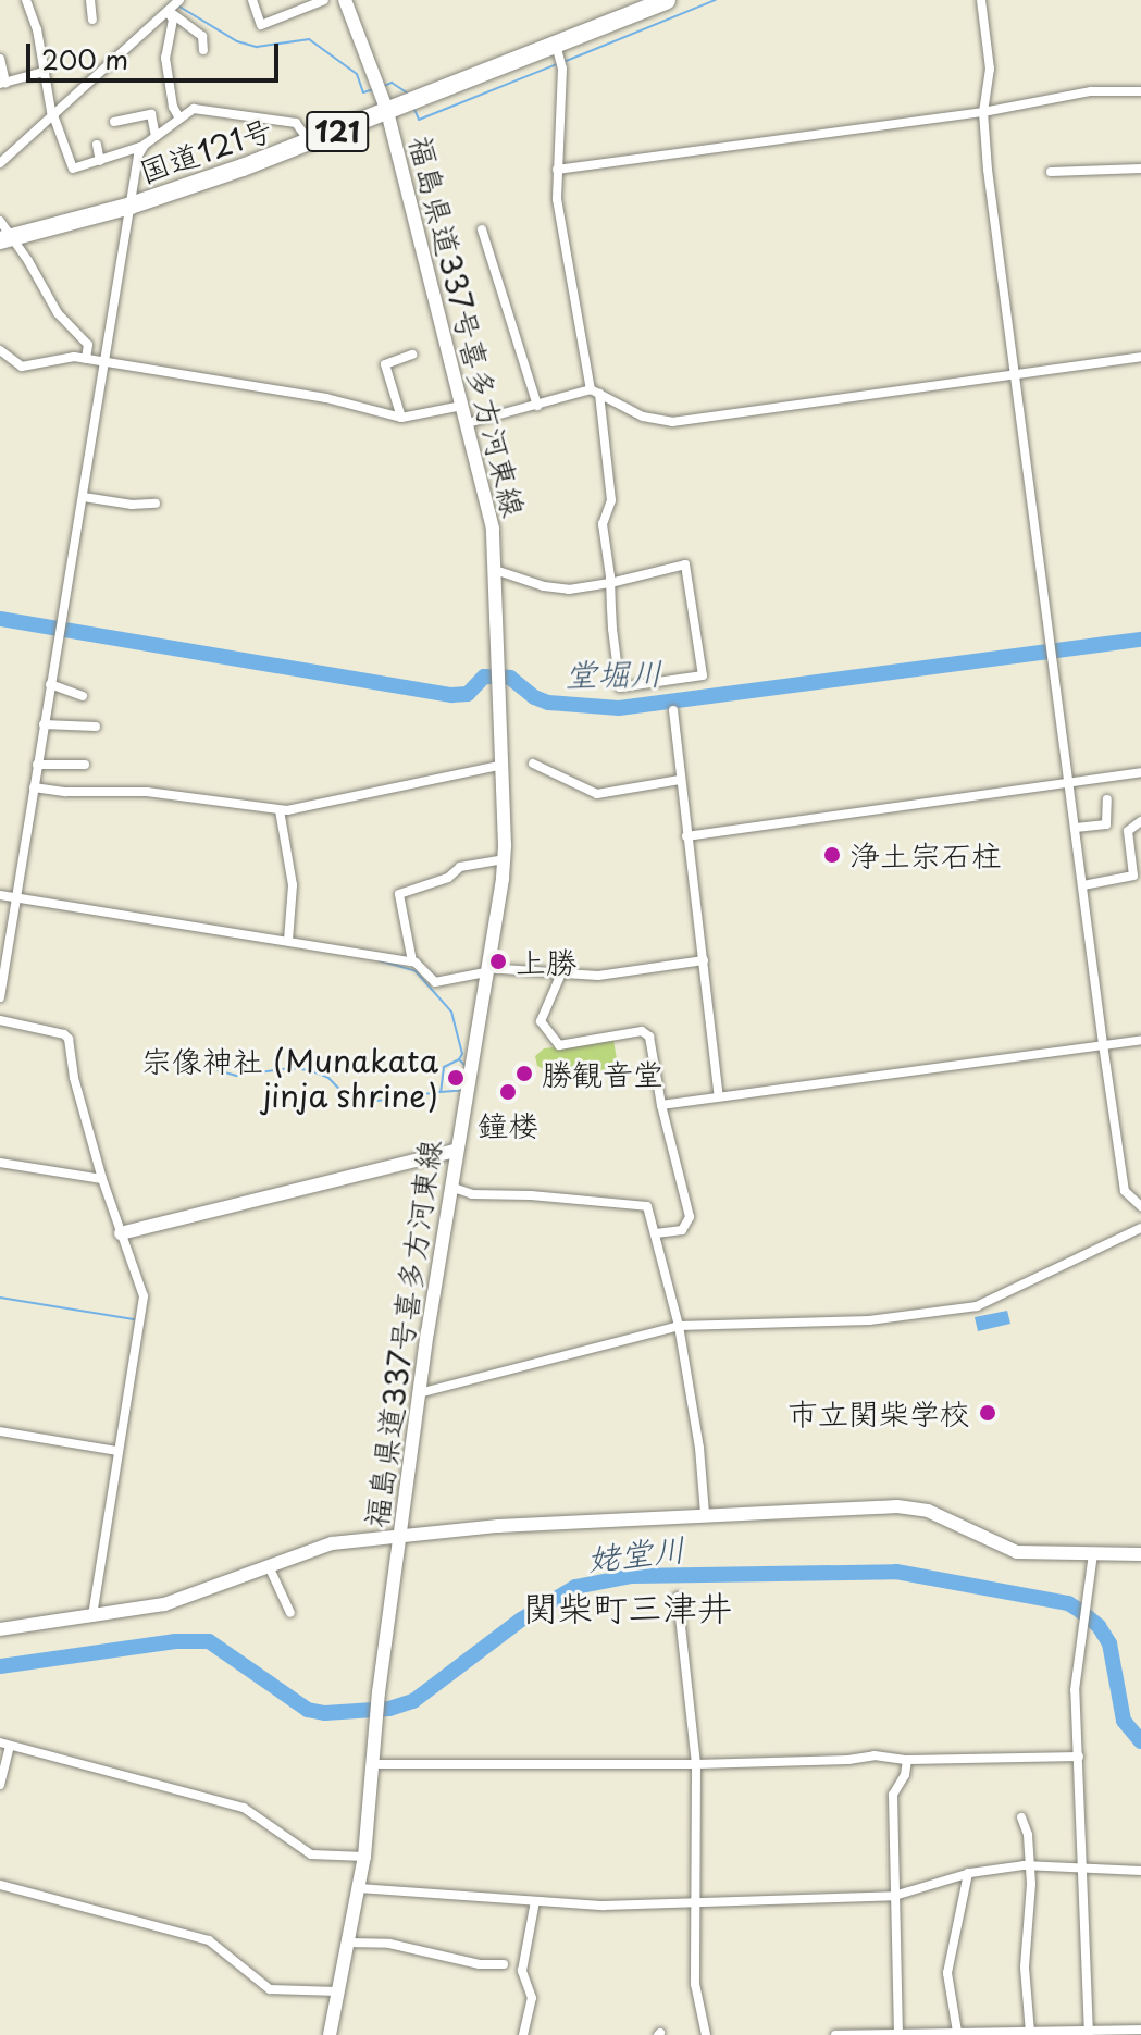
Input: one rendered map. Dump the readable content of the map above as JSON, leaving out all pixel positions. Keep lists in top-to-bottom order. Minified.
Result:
{"streets":{"highway":["121","国道121号"],"main road":["福島県道337号喜多方河東線"]},"crossings":[["国道121号","福島県道337号喜多方河東線"]],"districts":["関柴町三津井"],"water":["堂堀川","姥堂川"],"places":["浄土宗石柱","上勝","勝観音堂","宗像神社 (Munakata jinja shrine)","鐘楼","市立関柴学校"],"scale_bar":"200 m"}
